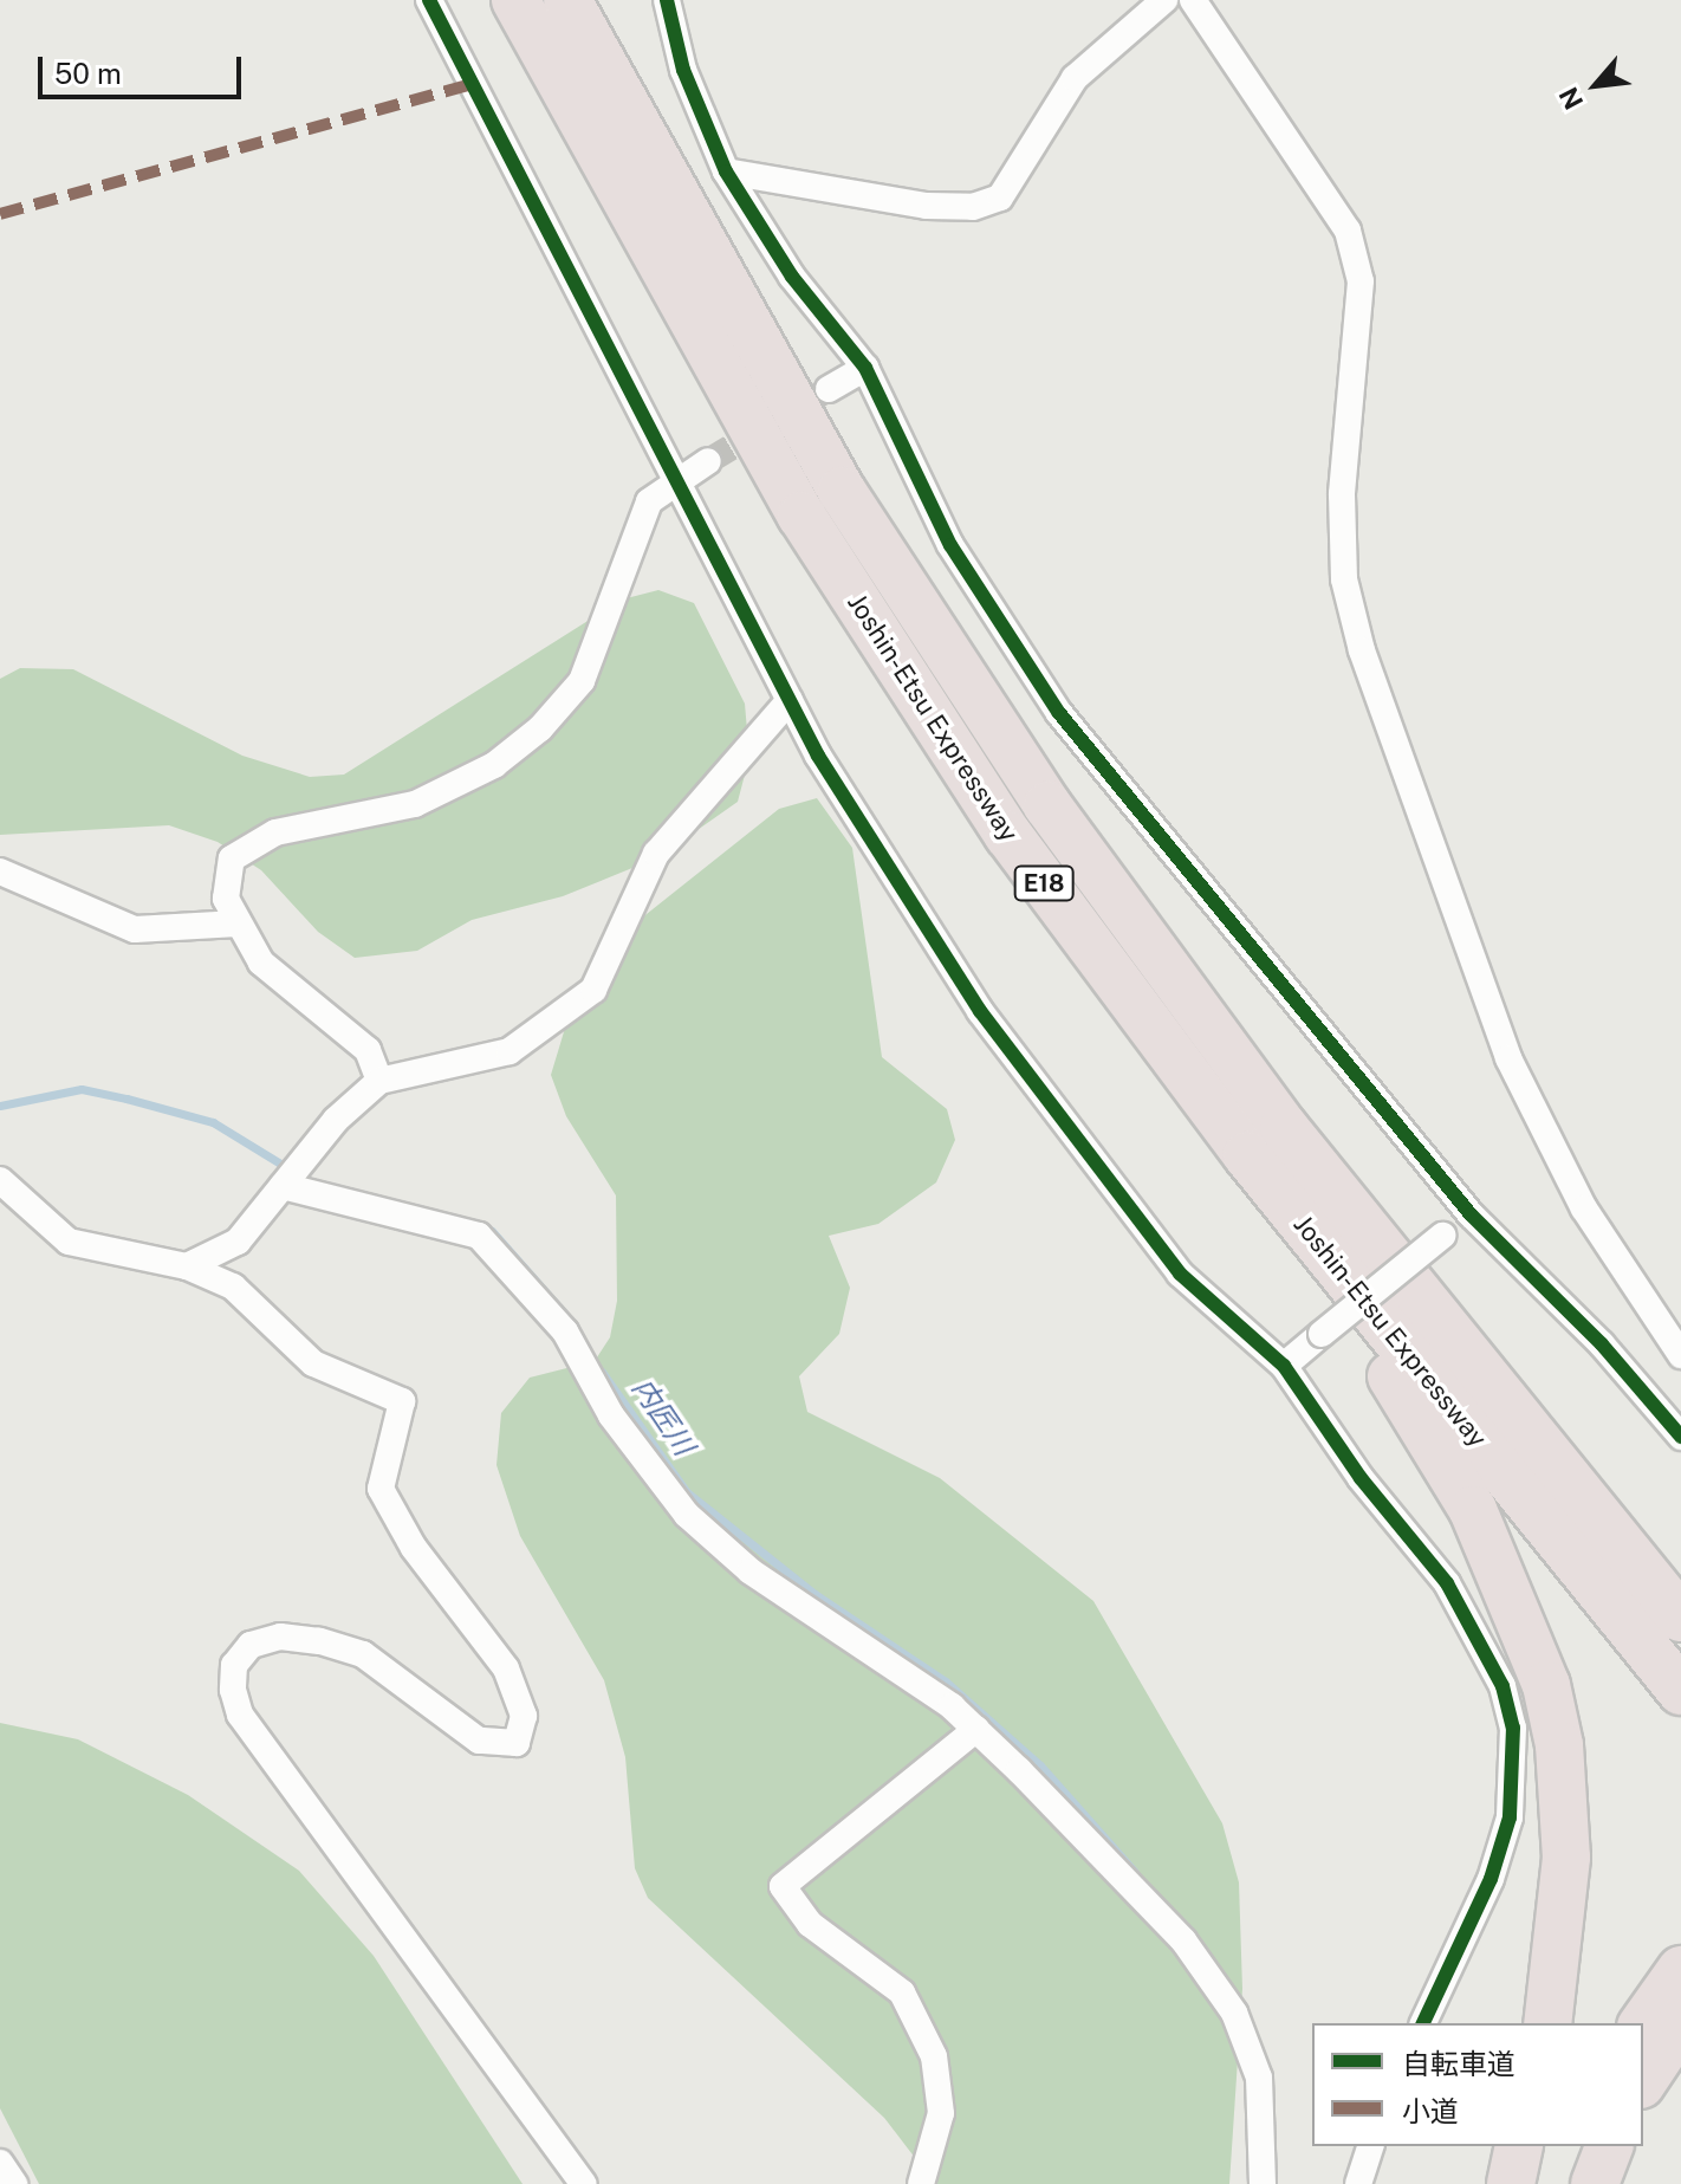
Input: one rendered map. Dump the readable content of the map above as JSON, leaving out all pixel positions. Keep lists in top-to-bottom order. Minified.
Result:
{"streets":{"highway":["Joshin-Etsu Expressway","E18"]},"water":["内匠川"],"legend":["自転車道","小道"],"scale_bar":"50 m","north":"bottom left"}
